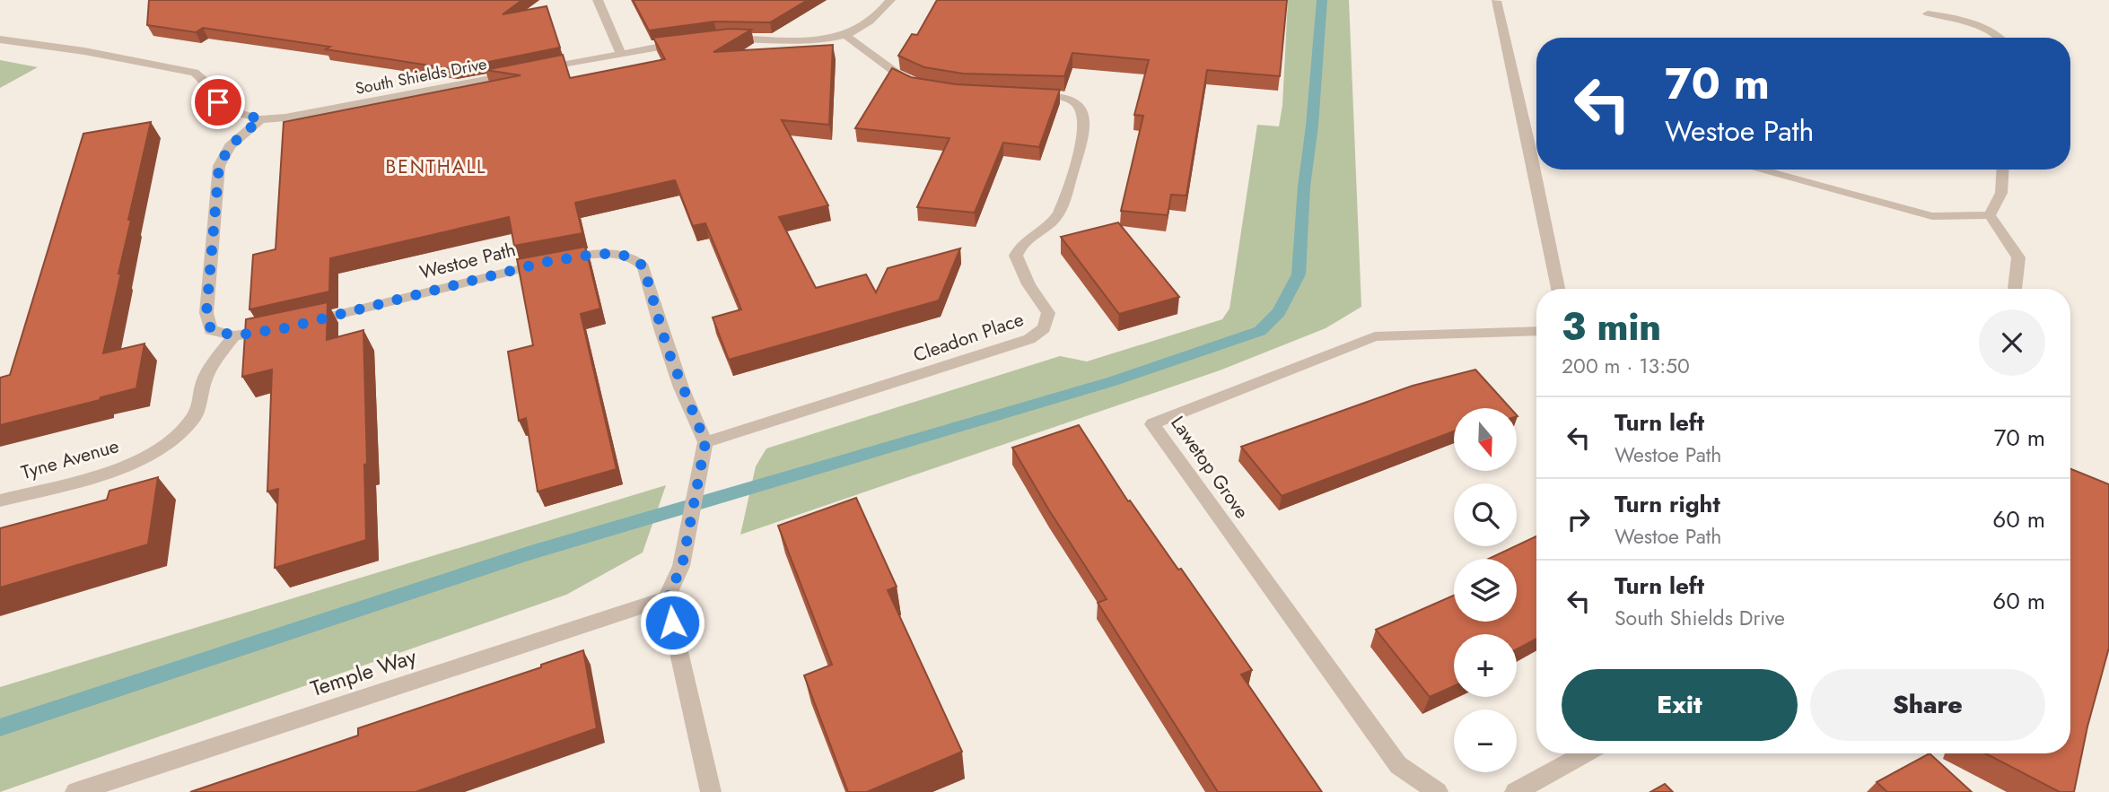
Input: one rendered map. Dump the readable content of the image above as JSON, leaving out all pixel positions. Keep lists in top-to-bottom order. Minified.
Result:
{"streets":{"street":["South Shields Drive","Westoe Path","Cleadon Place","Tyne Avenue","Lawetop Grove","Temple Way"]},"crossings":[["Westoe Path","Cleadon Place"],["Westoe Path","Tyne Avenue"]],"districts":["BENTHALL"],"north":"bottom","page":{"turn":["70 m","Westoe Path"],"heading":["3 min","200 m · 13:50"],"list":[{"name":"Turn left","note":"Westoe Path","value":"70 m"},{"name":"Turn right","note":"Westoe Path","value":"60 m"},{"name":"Turn left","note":"South Shields Drive","value":"60 m"}],"map_buttons":["+","−"],"buttons":["Exit","Share"]}}
